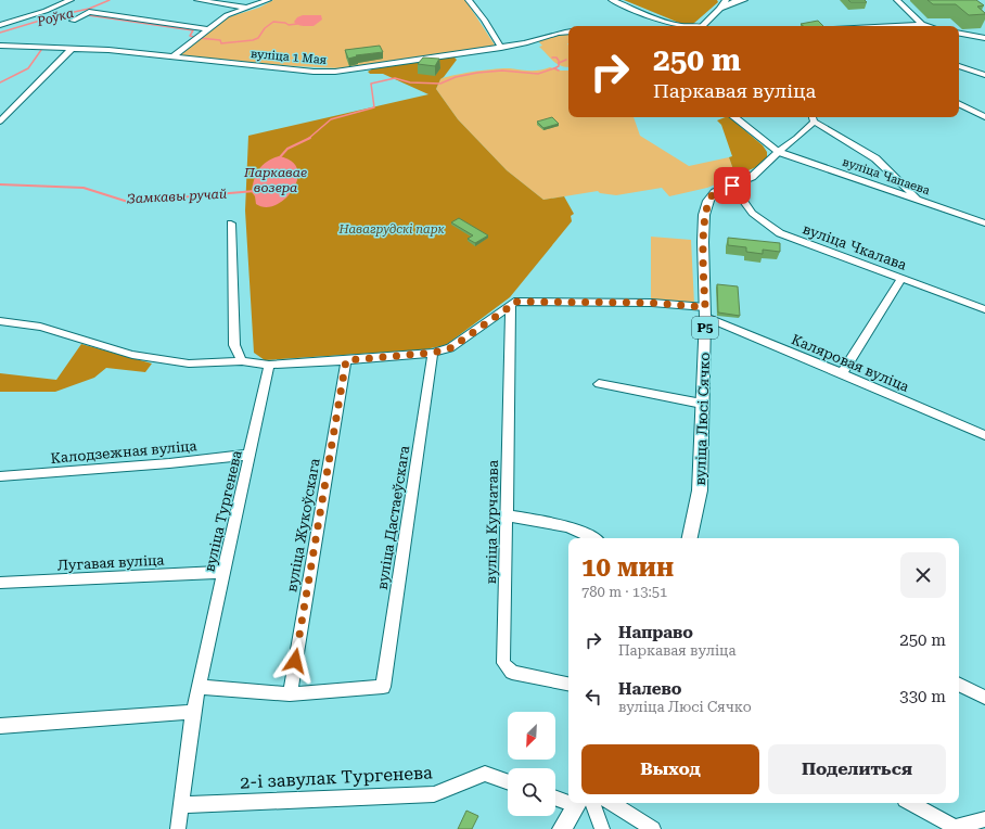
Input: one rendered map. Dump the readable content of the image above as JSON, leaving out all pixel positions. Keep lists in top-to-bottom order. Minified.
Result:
{"streets":{"main road":["Р5","вуліца Люсі Сячко"],"street":["вуліца 1 Мая","вуліца Чапаева","вуліца Чкалава","Каляровая вуліца","Калодзежная вуліца","вуліца Тургенева","вуліца Дастаеўскага","вуліца Курчатава","вуліца Жукоўскага","Лугавая вуліца","2-і завулак Тургенева"]},"crossings":[["вуліца Чапаева","вуліца Люсі Сячко"],["вуліца Чкалава","вуліца Люсі Сячко"],["Каляровая вуліца","вуліца Люсі Сячко"],["Каляровая вуліца","вуліца Курчатава"],["Калодзежная вуліца","вуліца Тургенева"],["вуліца Тургенева","Лугавая вуліца"],["вуліца Тургенева","2-і завулак Тургенева"],["вуліца Дастаеўскага","вуліца Жукоўскага"]],"water":["Роўка","Паркавае возера","Замкавы ручай"],"parks":["Навагрудскі парк"],"north":"bottom left","page":{"turn":["250 m","Паркавая вуліца"],"heading":["10 мин","780 m · 13:51"],"list":[{"name":"Направо","note":"Паркавая вуліца","value":"250 m"},{"name":"Налево","note":"вуліца Люсі Сячко","value":"330 m"}],"buttons":["Выход","Поделиться"]}}
